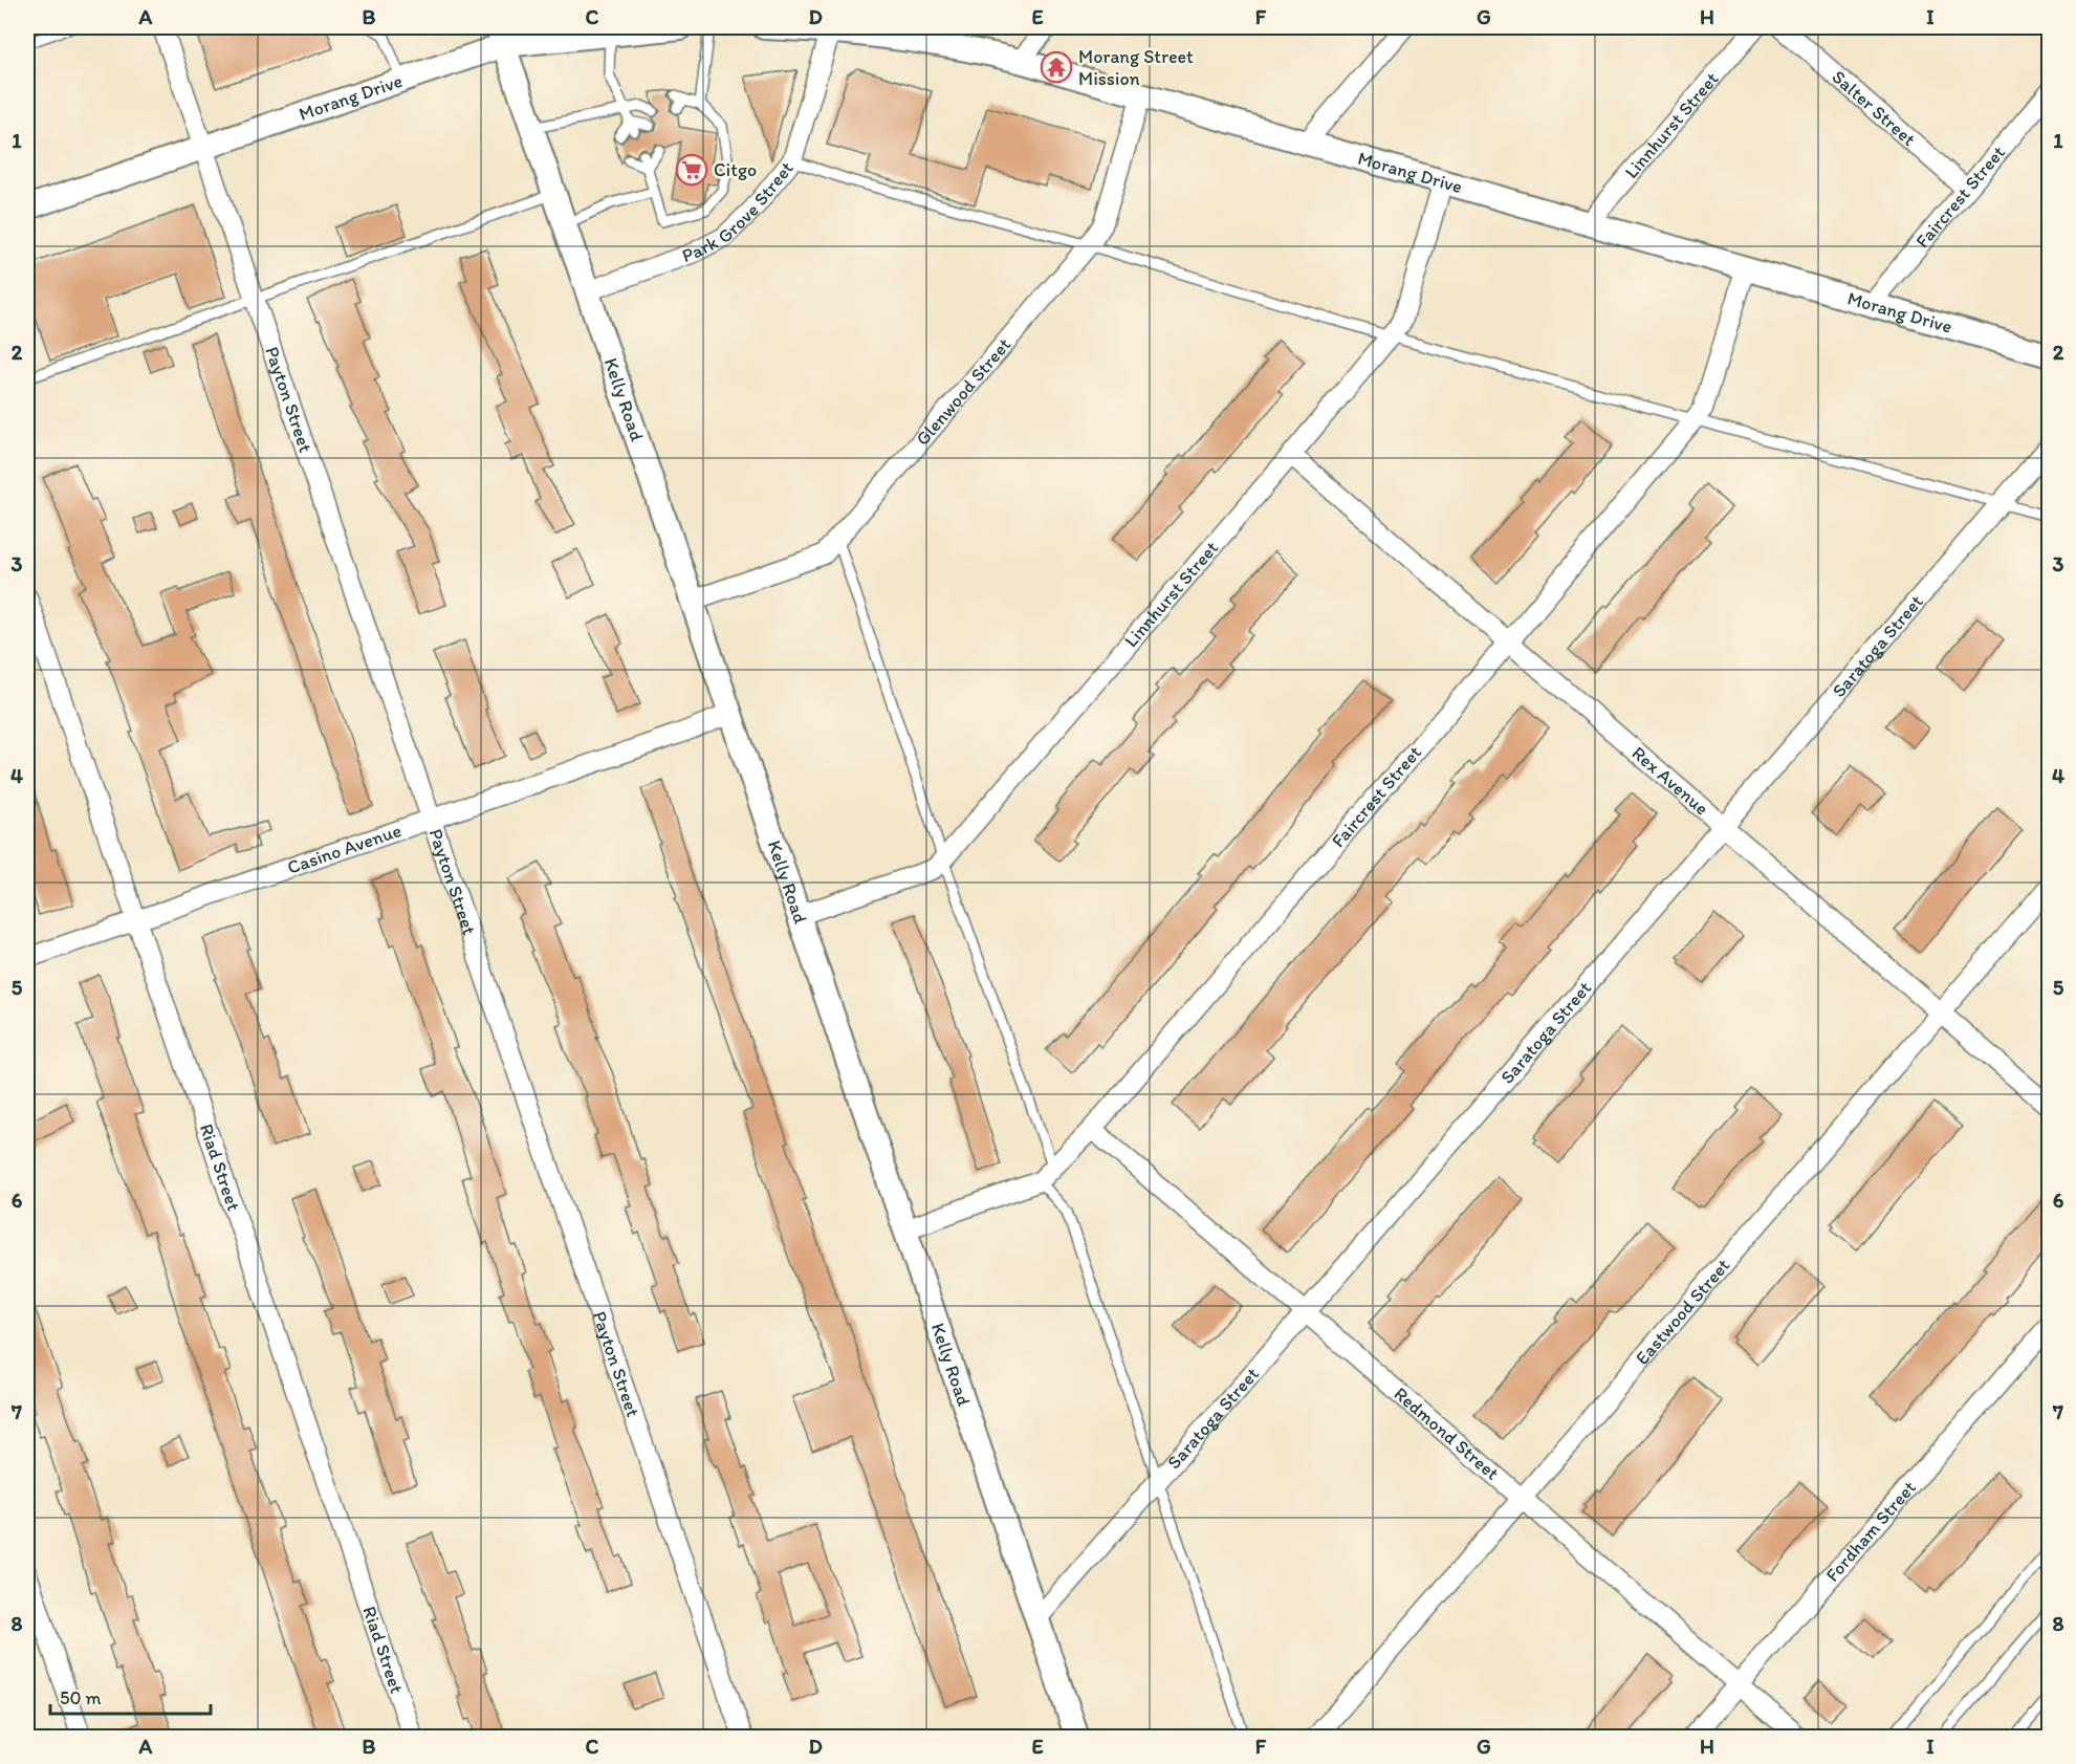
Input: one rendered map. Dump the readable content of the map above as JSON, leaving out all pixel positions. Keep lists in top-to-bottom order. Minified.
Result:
{"streets":{"street":["Morang Drive","Salter Street","Linnhurst Street","Faircrest Street","Park Grove Street","Glenwood Street","Payton Street","Kelly Road","Saratoga Street","Rex Avenue","Casino Avenue","Riad Street","Eastwood Street","Redmond Street","Fordham Street"]},"crossings":[["Morang Drive","Linnhurst Street"],["Morang Drive","Faircrest Street"],["Morang Drive","Park Grove Street"],["Morang Drive","Glenwood Street"],["Morang Drive","Payton Street"],["Morang Drive","Kelly Road"],["Salter Street","Faircrest Street"],["Linnhurst Street","Kelly Road"],["Linnhurst Street","Rex Avenue"],["Faircrest Street","Kelly Road"],["Faircrest Street","Rex Avenue"],["Faircrest Street","Redmond Street"],["Park Grove Street","Kelly Road"],["Glenwood Street","Kelly Road"],["Payton Street","Casino Avenue"],["Kelly Road","Saratoga Street"],["Kelly Road","Casino Avenue"],["Saratoga Street","Rex Avenue"],["Saratoga Street","Redmond Street"],["Rex Avenue","Eastwood Street"],["Casino Avenue","Riad Street"],["Eastwood Street","Redmond Street"],["Redmond Street","Fordham Street"]],"places":{"temple":["Morang Street Mission"],"supermarket":["Citgo"]},"scale_bar":"50 m","grid":{"columns":["A","B","C","D","E","F","G","H","I"],"rows":["1","2","3","4","5","6","7","8"]}}
